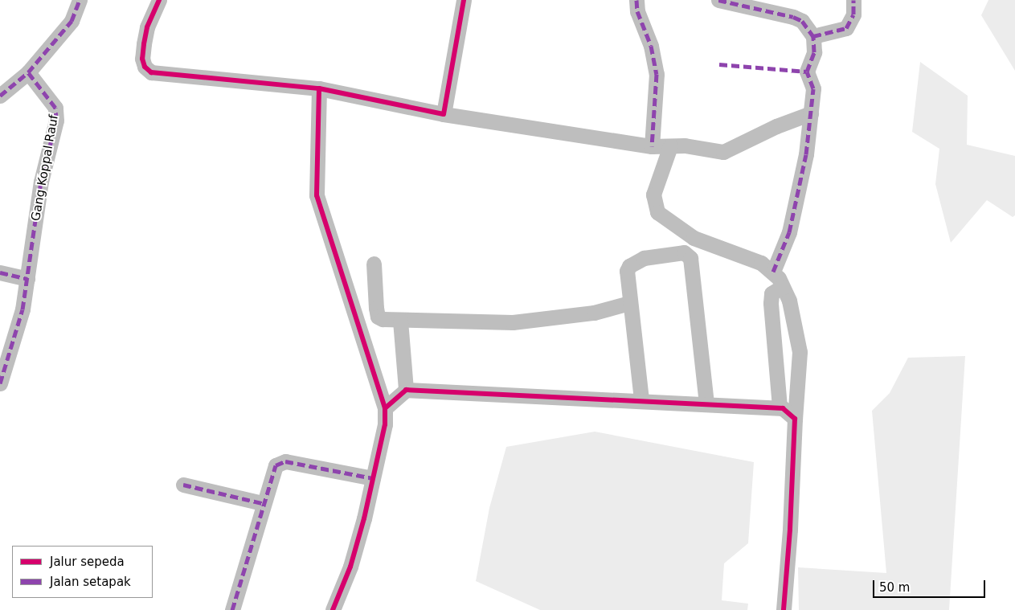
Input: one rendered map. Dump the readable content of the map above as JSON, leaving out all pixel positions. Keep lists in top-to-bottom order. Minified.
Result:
{"streets":{"street":["Gang Koppal Rauf"]},"legend":["Jalur sepeda","Jalan setapak"],"scale_bar":"50 m"}
